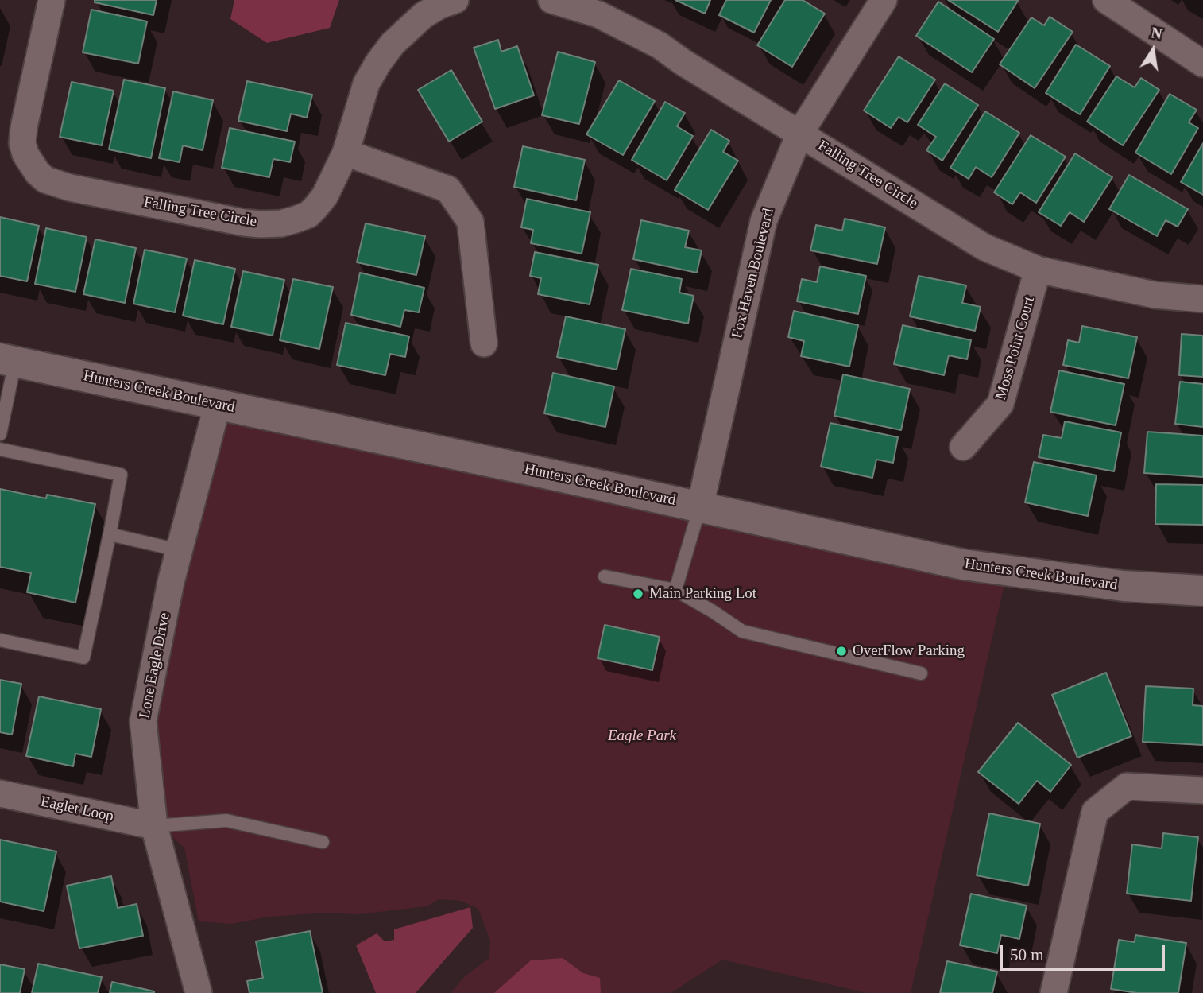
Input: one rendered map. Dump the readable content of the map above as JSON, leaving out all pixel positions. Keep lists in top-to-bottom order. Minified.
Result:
{"streets":{"street":["Falling Tree Circle","Fox Haven Boulevard","Moss Point Court","Hunters Creek Boulevard","Lone Eagle Drive","Eaglet Loop"]},"crossings":[["Falling Tree Circle","Fox Haven Boulevard"],["Falling Tree Circle","Moss Point Court"],["Fox Haven Boulevard","Hunters Creek Boulevard"],["Hunters Creek Boulevard","Lone Eagle Drive"],["Lone Eagle Drive","Eaglet Loop"]],"parks":["Eagle Park"],"places":["Main Parking Lot","OverFlow Parking"],"scale_bar":"50 m","north":"top"}
